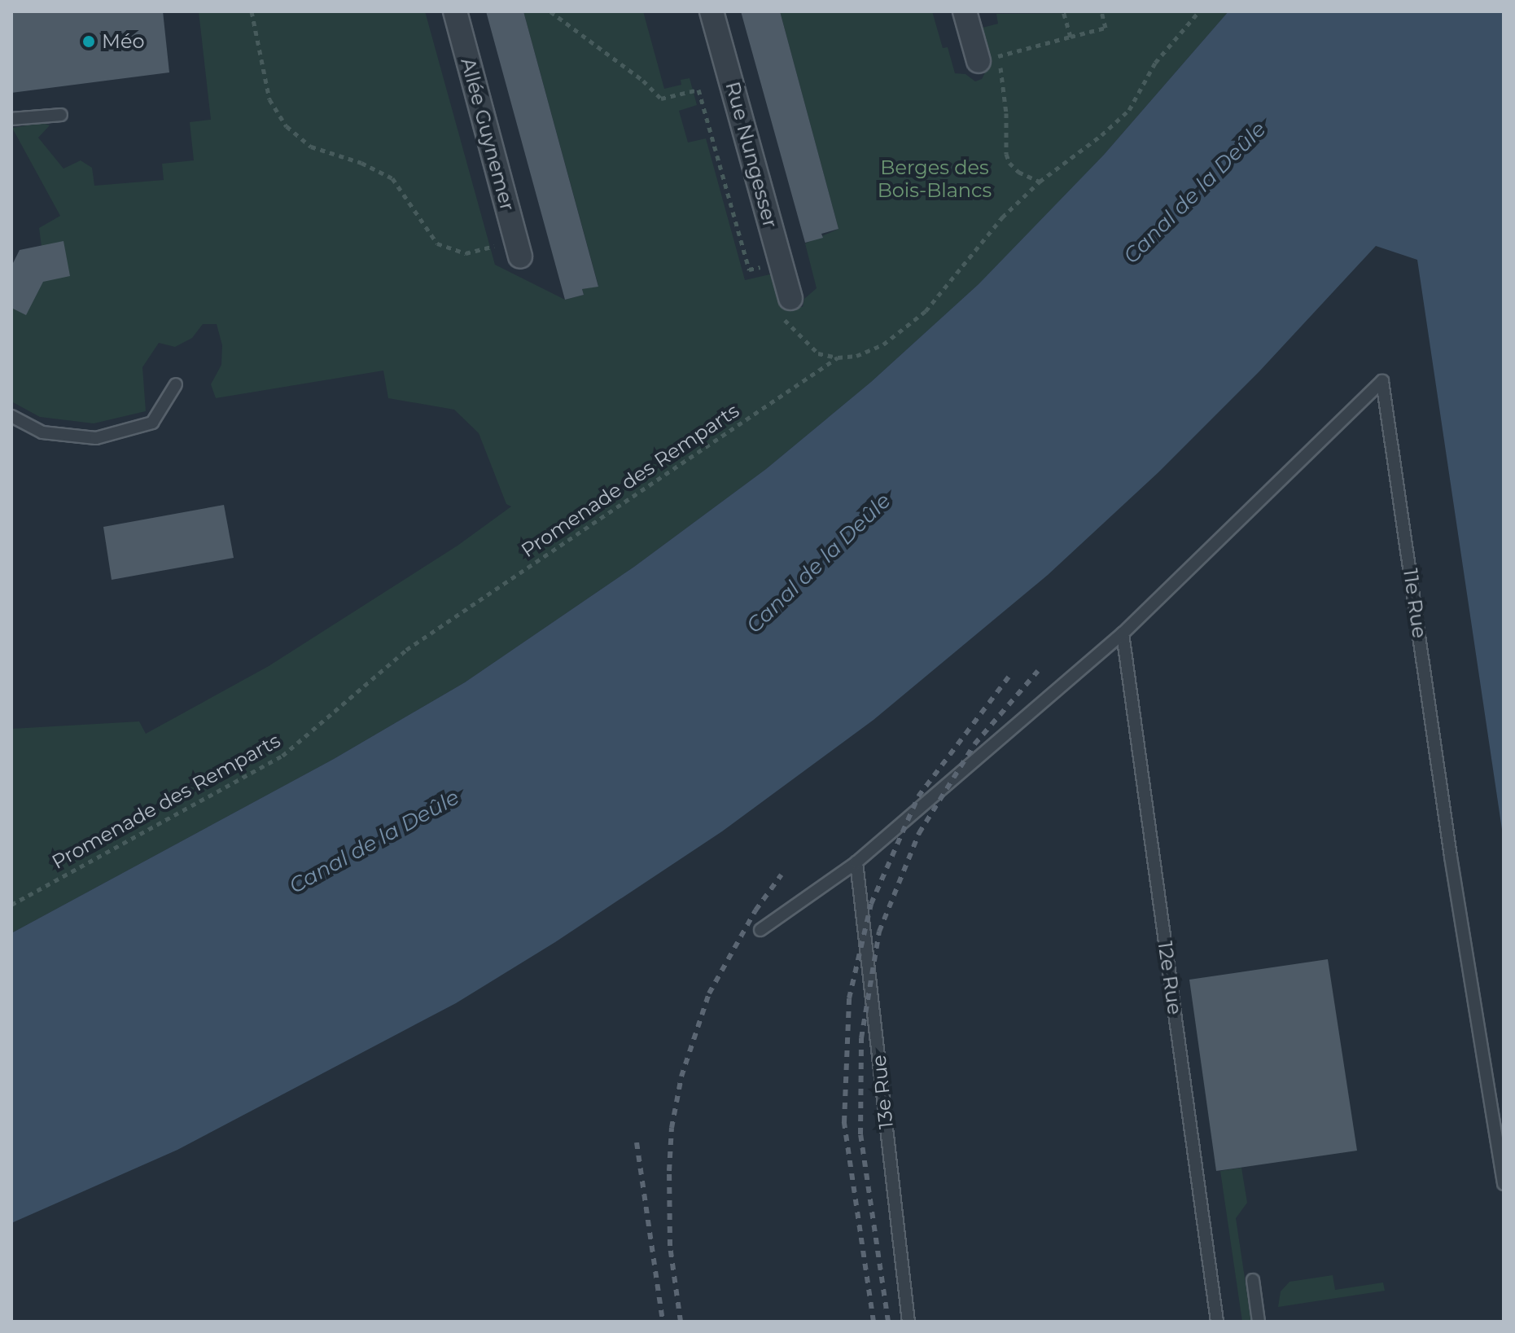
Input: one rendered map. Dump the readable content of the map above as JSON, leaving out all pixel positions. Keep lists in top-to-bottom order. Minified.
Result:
{"streets":{"street":["Allée Guynemer","Rue Nungesser"],"lane":["11e Rue","12e Rue","13e Rue"],"path":["Promenade des Remparts"]},"crossings":[["11e Rue","12e Rue"]],"water":["Canal de la Deûle"],"parks":["Berges des Bois-Blancs"],"places":["Méo"]}
